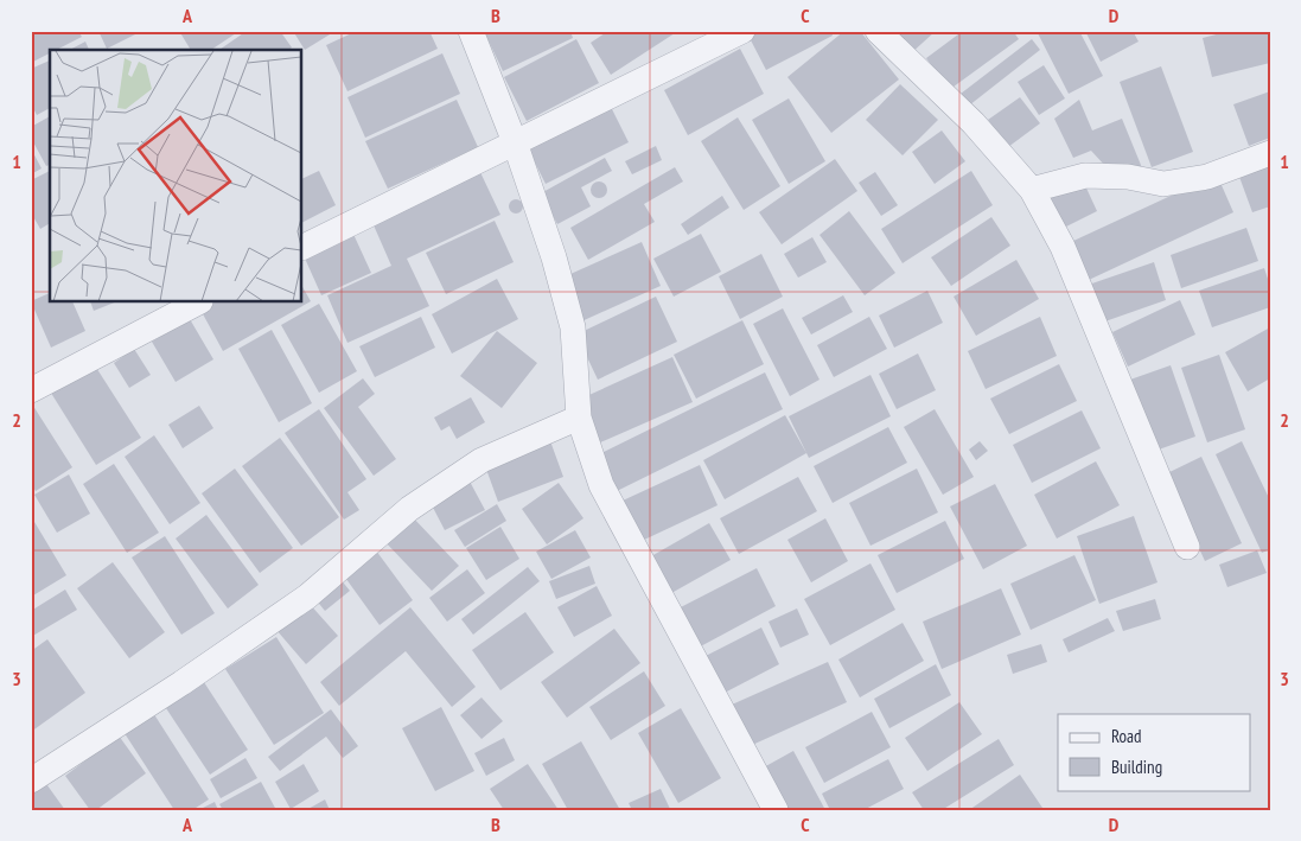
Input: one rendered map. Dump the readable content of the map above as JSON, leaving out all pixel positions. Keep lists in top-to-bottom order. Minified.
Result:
{"legend":["Road","Building"],"grid":{"columns":["A","B","C","D"],"rows":["1","2","3"]}}
